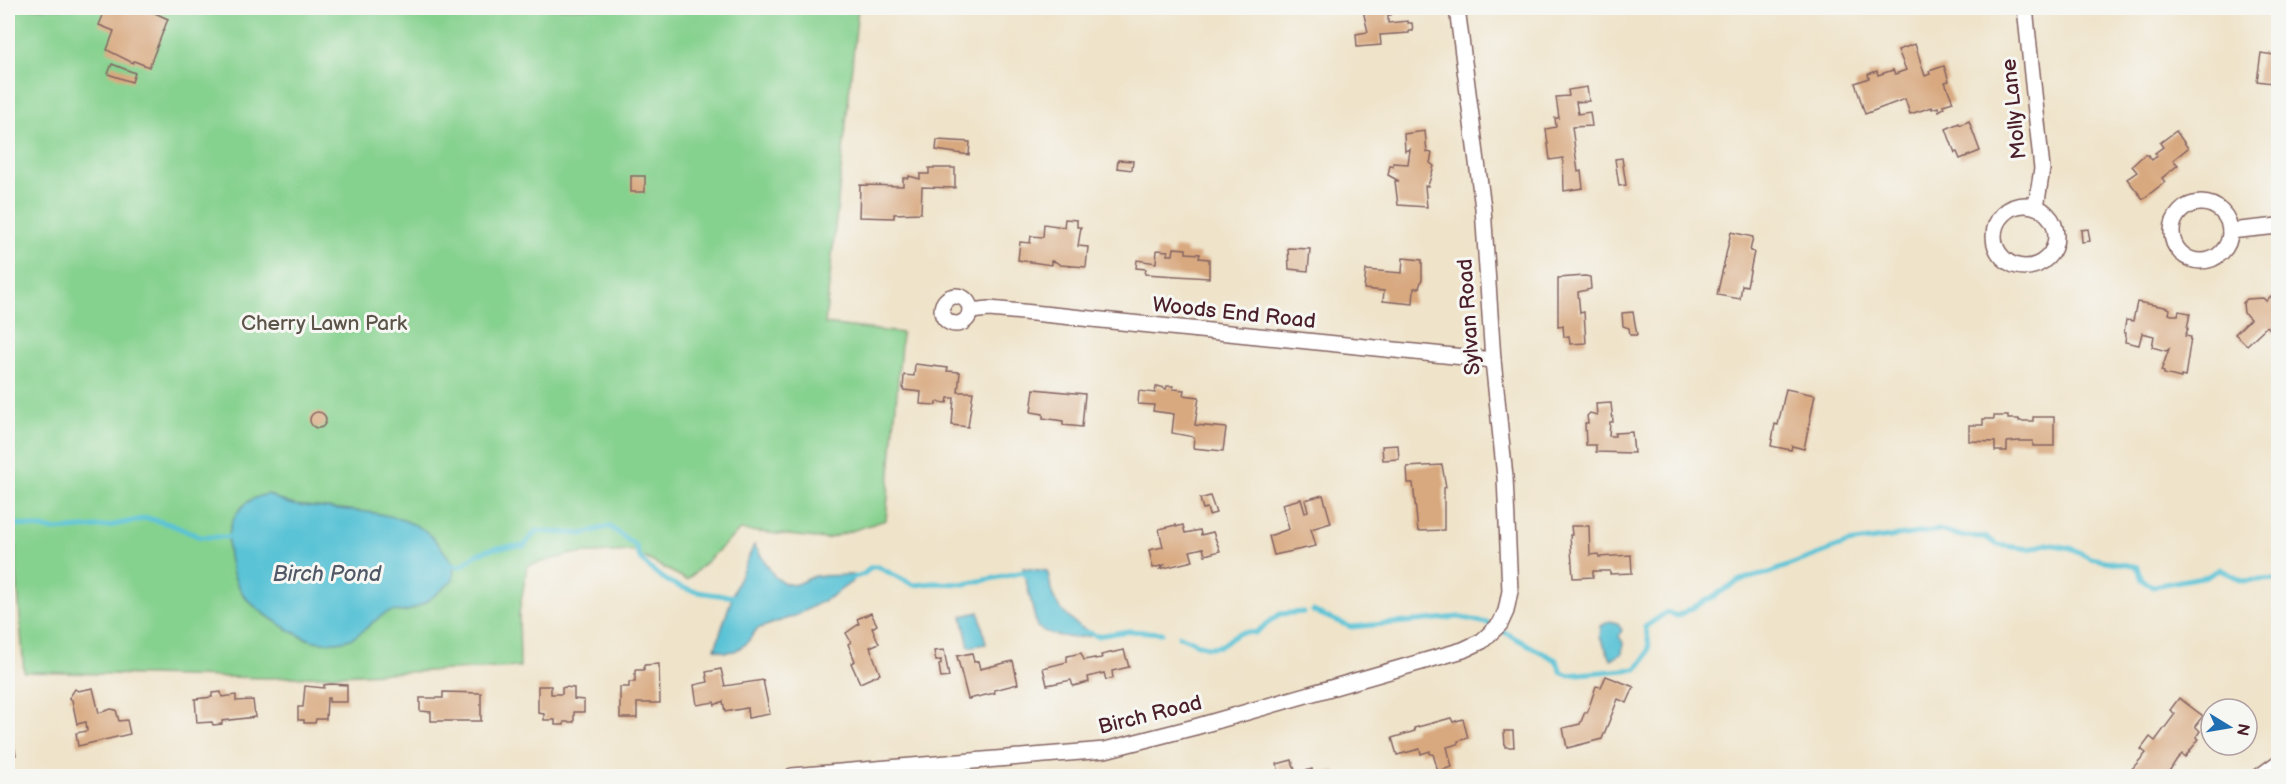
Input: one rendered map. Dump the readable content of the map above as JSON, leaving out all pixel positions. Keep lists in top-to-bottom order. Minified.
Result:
{"streets":{"street":["Molly Lane","Woods End Road","Sylvan Road","Birch Road"]},"crossings":[["Woods End Road","Sylvan Road"],["Sylvan Road","Birch Road"]],"water":["Birch Pond"],"parks":["Cherry Lawn Park"],"north":"right"}
